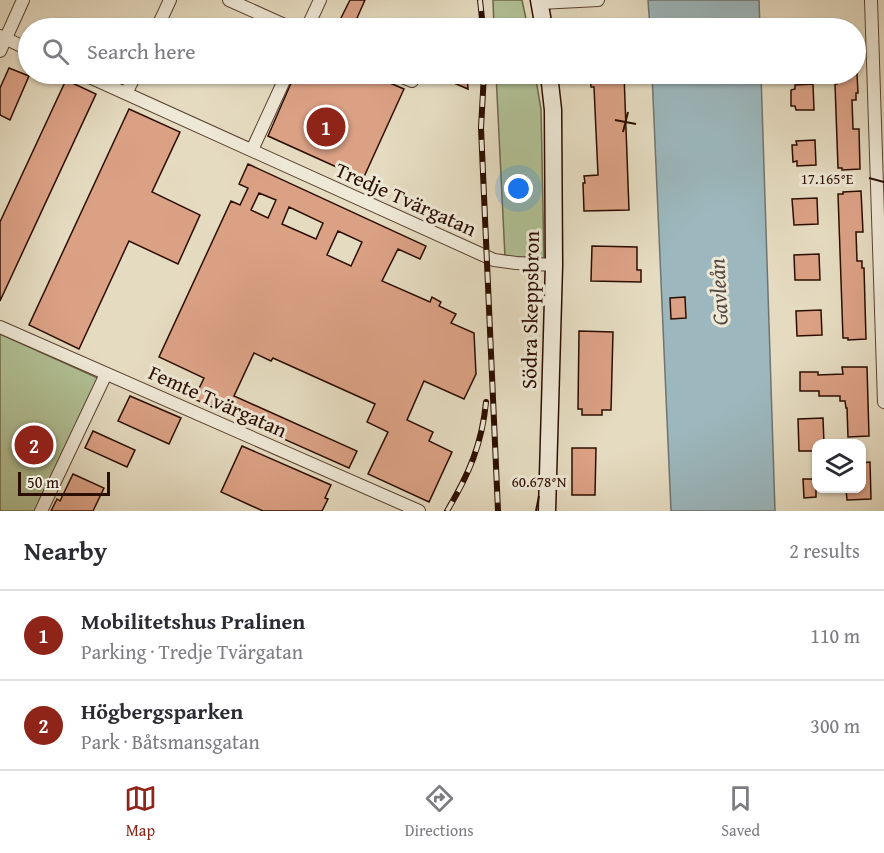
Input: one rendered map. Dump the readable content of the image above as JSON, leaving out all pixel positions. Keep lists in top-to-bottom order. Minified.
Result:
{"streets":{"street":["Tredje Tvärgatan","Södra Skeppsbron","Femte Tvärgatan"]},"crossings":[["Tredje Tvärgatan","Södra Skeppsbron"]],"water":["Gavleån"],"scale_bar":"50 m","page":{"search":"Search here","pins":["1","2"],"scale":"50 m","heading":["Nearby","2 results"],"list":[{"mark":"1","name":"Mobilitetshus Pralinen","note":"Parking · Tredje Tvärgatan","value":"110 m"},{"mark":"2","name":"Högbergsparken","note":"Park · Båtsmansgatan","value":"300 m"}],"nav":["Map","Directions","Saved"]},"coordinates":["17.165°E","60.678°N"]}
